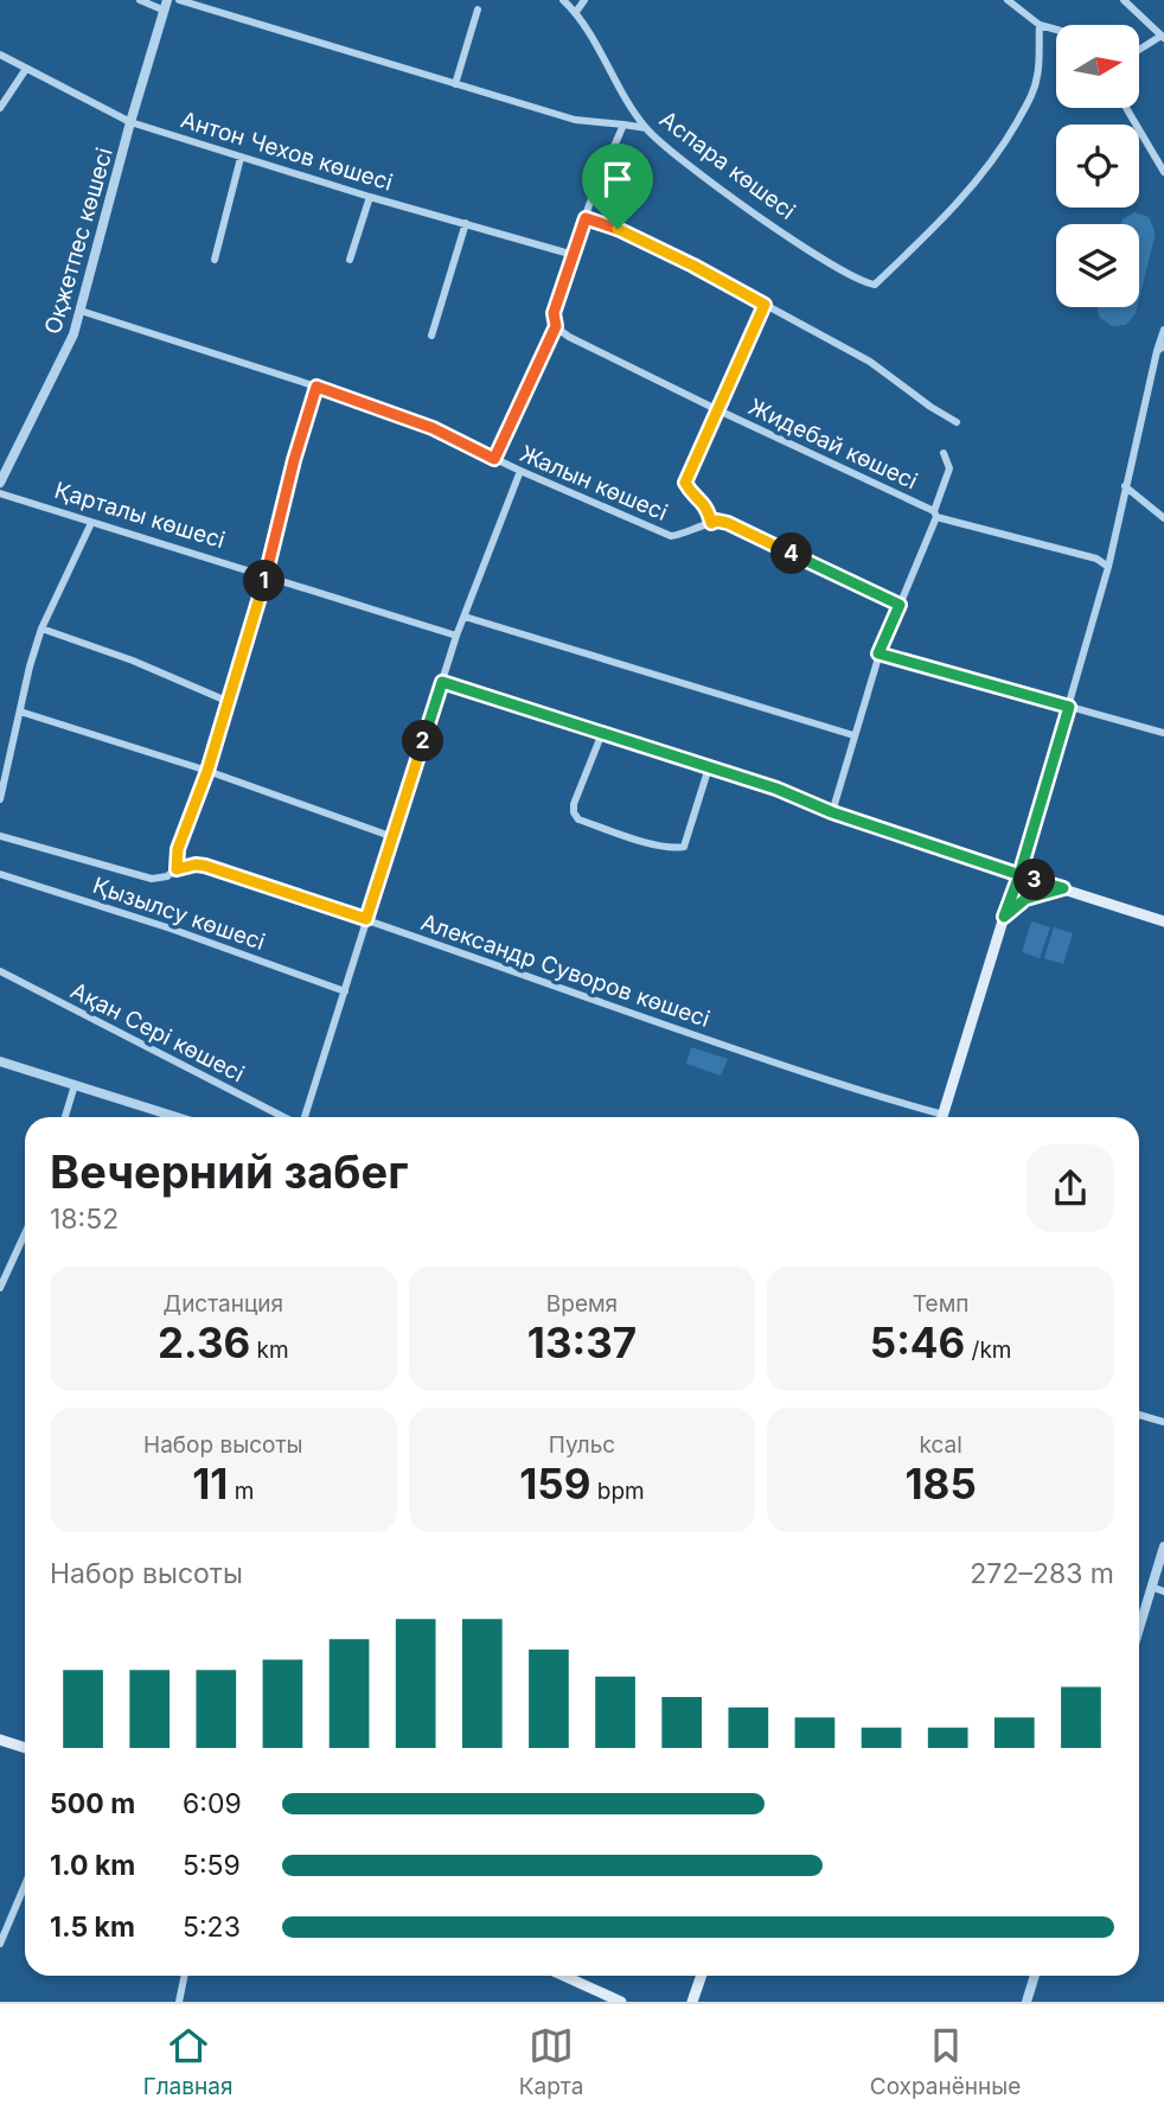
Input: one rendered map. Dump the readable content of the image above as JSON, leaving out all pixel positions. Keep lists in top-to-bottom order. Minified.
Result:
{"streets":{"street":["Антон Чехов көшесі","Аспара көшесі","Оқжетпес көшесі","Жидебай көшесі","Жалын көшесі","Қарталы көшесі","Қызылсу көшесі","Александр Суворов көшесі","Ақан Сері көшесі"]},"crossings":[["Антон Чехов көшесі","Оқжетпес көшесі"],["Оқжетпес көшесі","Жалын көшесі"],["Жидебай көшесі","Жалын көшесі"]],"north":"right","page":{"pins":["4","1","2","3"],"heading":["Вечерний забег","18:52"],"stats":[["Дистанция","2.36 km"],["Время","13:37"],["Темп","5:46 /km"],["Набор высоты","11 m"],["Пульс","159 bpm"],["kcal","185"]],"chart":["Набор высоты","272–283 m"],"list":[{"name":"500 m","note":"6:09"},{"name":"1.0 km","note":"5:59"},{"name":"1.5 km","note":"5:23"}],"tabs":["Главная","Карта","Сохранённые"]}}
